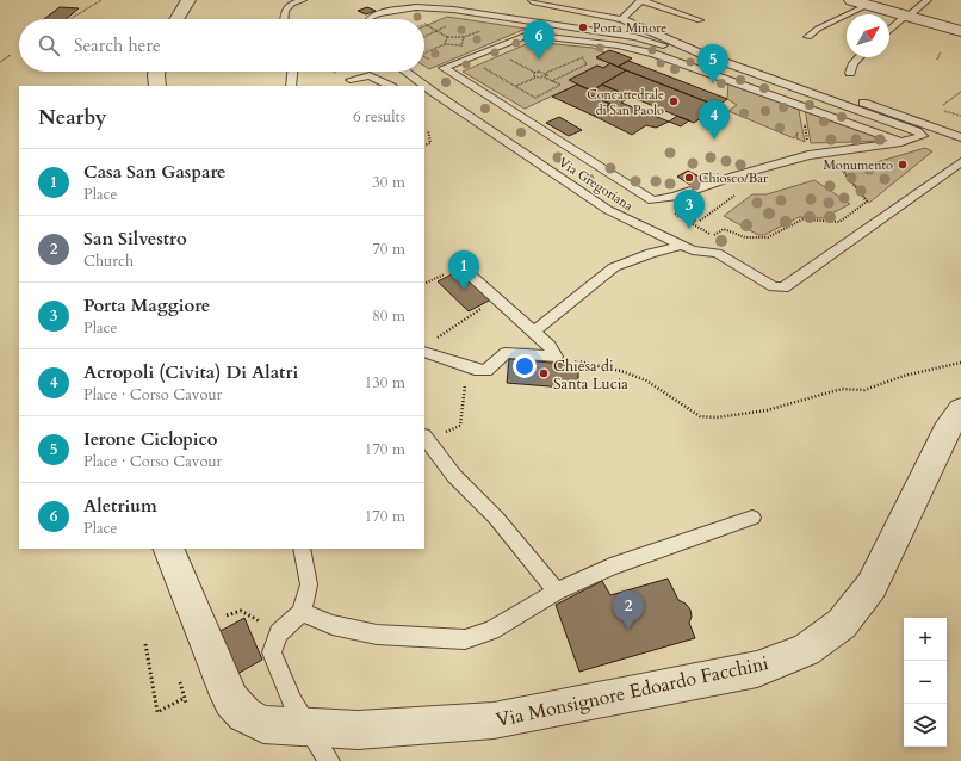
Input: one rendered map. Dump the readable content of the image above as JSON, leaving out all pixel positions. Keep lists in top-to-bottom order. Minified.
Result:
{"streets":{"street":["Via Monsignore Edoardo Facchini"],"lane":["Via Gregoriana"]},"places":["Porta Minore","Concattedrale di San Paolo","Monumento","Chiosco/Bar","Chiesa di Santa Lucia"],"north":"top right","page":{"search":"Search here","pins":["6","5","4","3","1","2"],"heading":["Nearby","6 results"],"list":[{"mark":"1","name":"Casa San Gaspare","note":"Place","value":"30 m"},{"mark":"2","name":"San Silvestro","note":"Church","value":"70 m"},{"mark":"3","name":"Porta Maggiore","note":"Place","value":"80 m"},{"mark":"4","name":"Acropoli (Civita) Di Alatri","note":"Place · Corso Cavour","value":"130 m"},{"mark":"5","name":"Ierone Ciclopico","note":"Place · Corso Cavour","value":"170 m"},{"mark":"6","name":"Aletrium","note":"Place","value":"170 m"}],"map_buttons":["+","−"]}}
